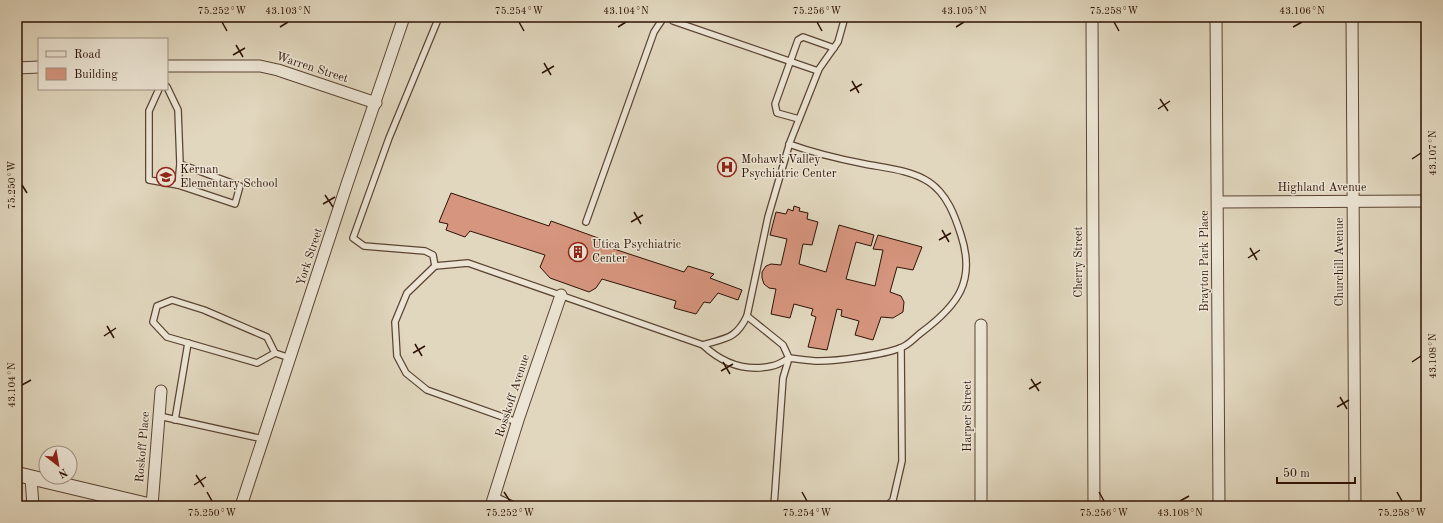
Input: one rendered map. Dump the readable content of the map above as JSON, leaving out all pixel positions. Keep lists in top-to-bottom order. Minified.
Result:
{"streets":{"street":["Warren Street","Highland Avenue","York Street","Brayton Park Place","Cherry Street","Churchill Avenue","Rosskoff Avenue","Harper Street","Roskoff Place"]},"crossings":[["Warren Street","York Street"],["Highland Avenue","Brayton Park Place"],["Highland Avenue","Churchill Avenue"]],"places":{"hospital":["Mohawk Valley Psychiatric Center"],"school or university":["Kernan Elementary School"],"building":["Utica Psychiatric Center"]},"legend":["Road","Building"],"scale_bar":"50 m","north":"bottom right","coordinates":["75.252°W","43.103°N","75.254°W","43.104°N","75.256°W","43.105°N","75.258°W","43.106°N","43.107°N","75.250°W","43.108°N"]}
